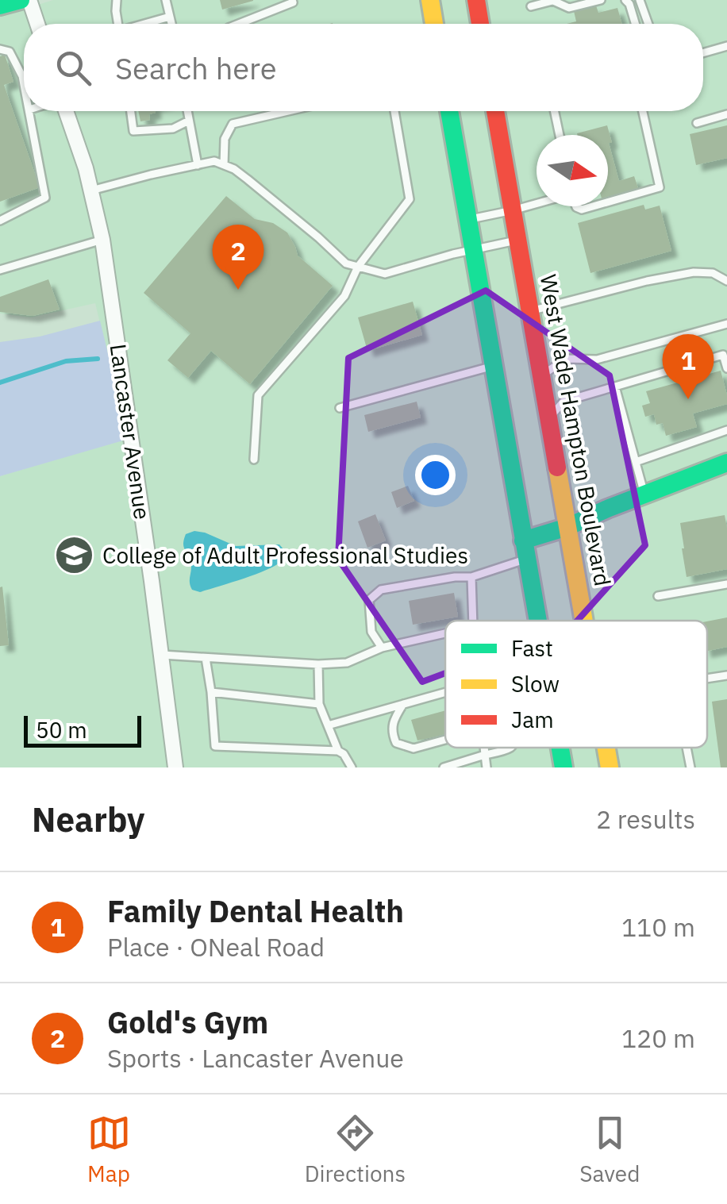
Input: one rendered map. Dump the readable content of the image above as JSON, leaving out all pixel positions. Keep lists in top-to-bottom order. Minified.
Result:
{"streets":{"main road":["West Wade Hampton Boulevard"],"street":["Lancaster Avenue"]},"places":{"school or university":["College of Adult Professional Studies"]},"legend":["Fast","Slow","Jam"],"scale_bar":"50 m","north":"right","page":{"search":"Search here","pins":["2","1"],"scale":"50 m","heading":["Nearby","2 results"],"list":[{"mark":"1","name":"Family Dental Health","note":"Place · ONeal Road","value":"110 m"},{"mark":"2","name":"Gold's Gym","note":"Sports · Lancaster Avenue","value":"120 m"}],"nav":["Map","Directions","Saved"]}}
